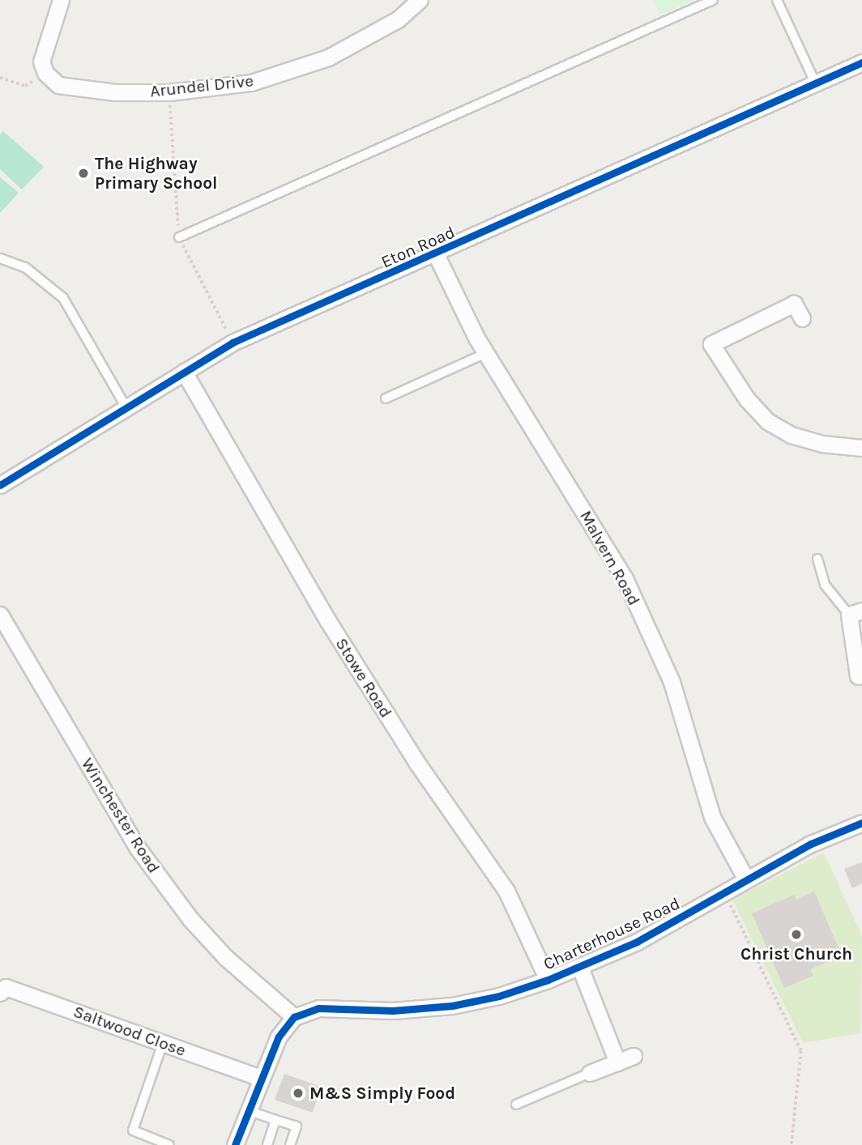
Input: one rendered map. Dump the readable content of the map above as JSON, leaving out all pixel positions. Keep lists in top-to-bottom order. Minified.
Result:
{"streets":{"street":["Arundel Drive","Eton Road","Malvern Road","Stowe Road","Winchester Road","Charterhouse Road","Saltwood Close"]},"crossings":[["Eton Road","Malvern Road"],["Eton Road","Stowe Road"],["Malvern Road","Charterhouse Road"],["Stowe Road","Charterhouse Road"],["Winchester Road","Charterhouse Road"]],"places":["The Highway Primary School","Christ Church","M&S Simply Food"]}
